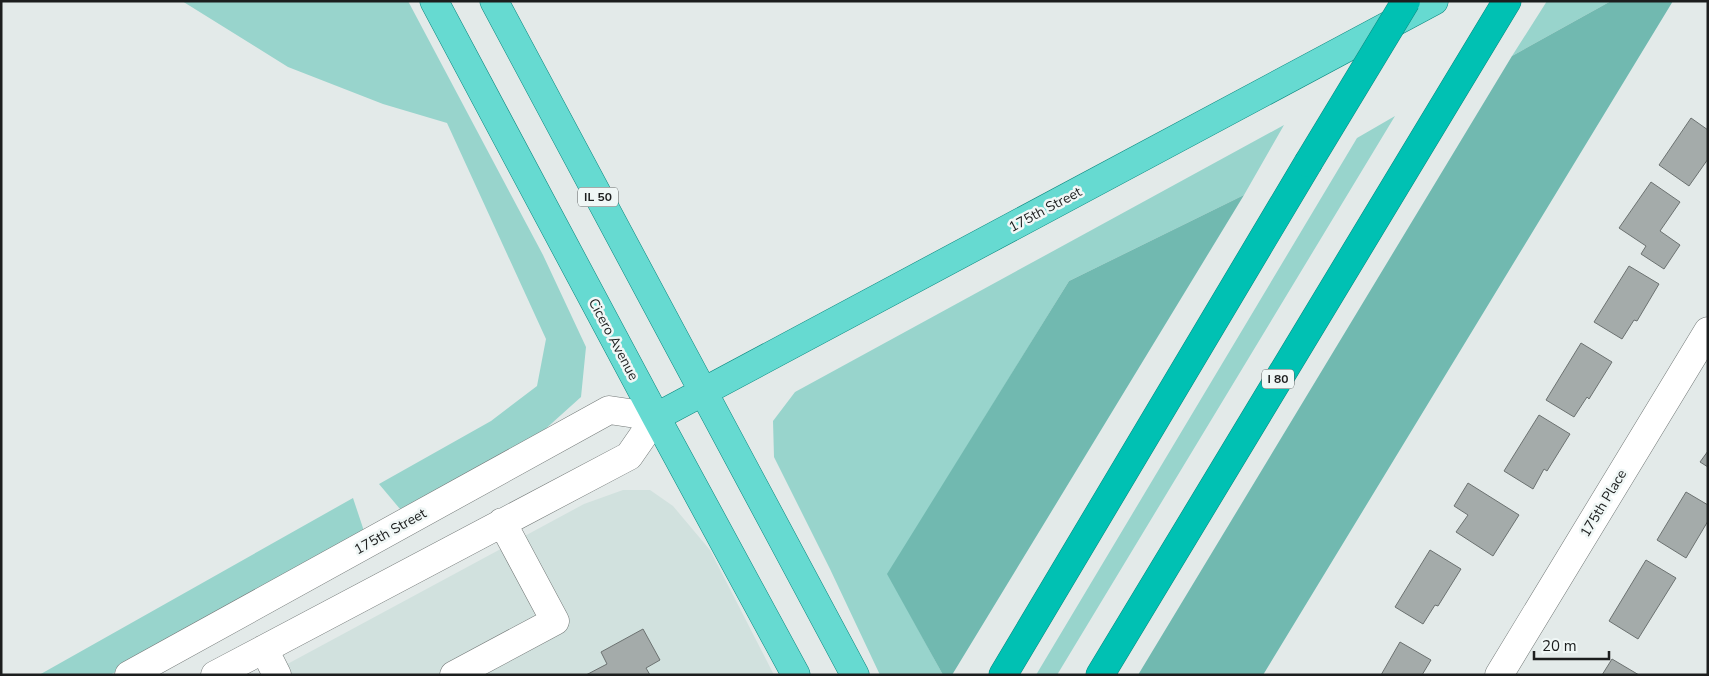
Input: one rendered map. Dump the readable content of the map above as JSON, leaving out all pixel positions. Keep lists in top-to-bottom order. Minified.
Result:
{"streets":{"highway":["I 80"],"main road":["IL 50","175th Street","Cicero Avenue"],"street":["175th Place"]},"crossings":[["IL 50","175th Street"],["175th Street","Cicero Avenue"]],"scale_bar":"20 m"}
